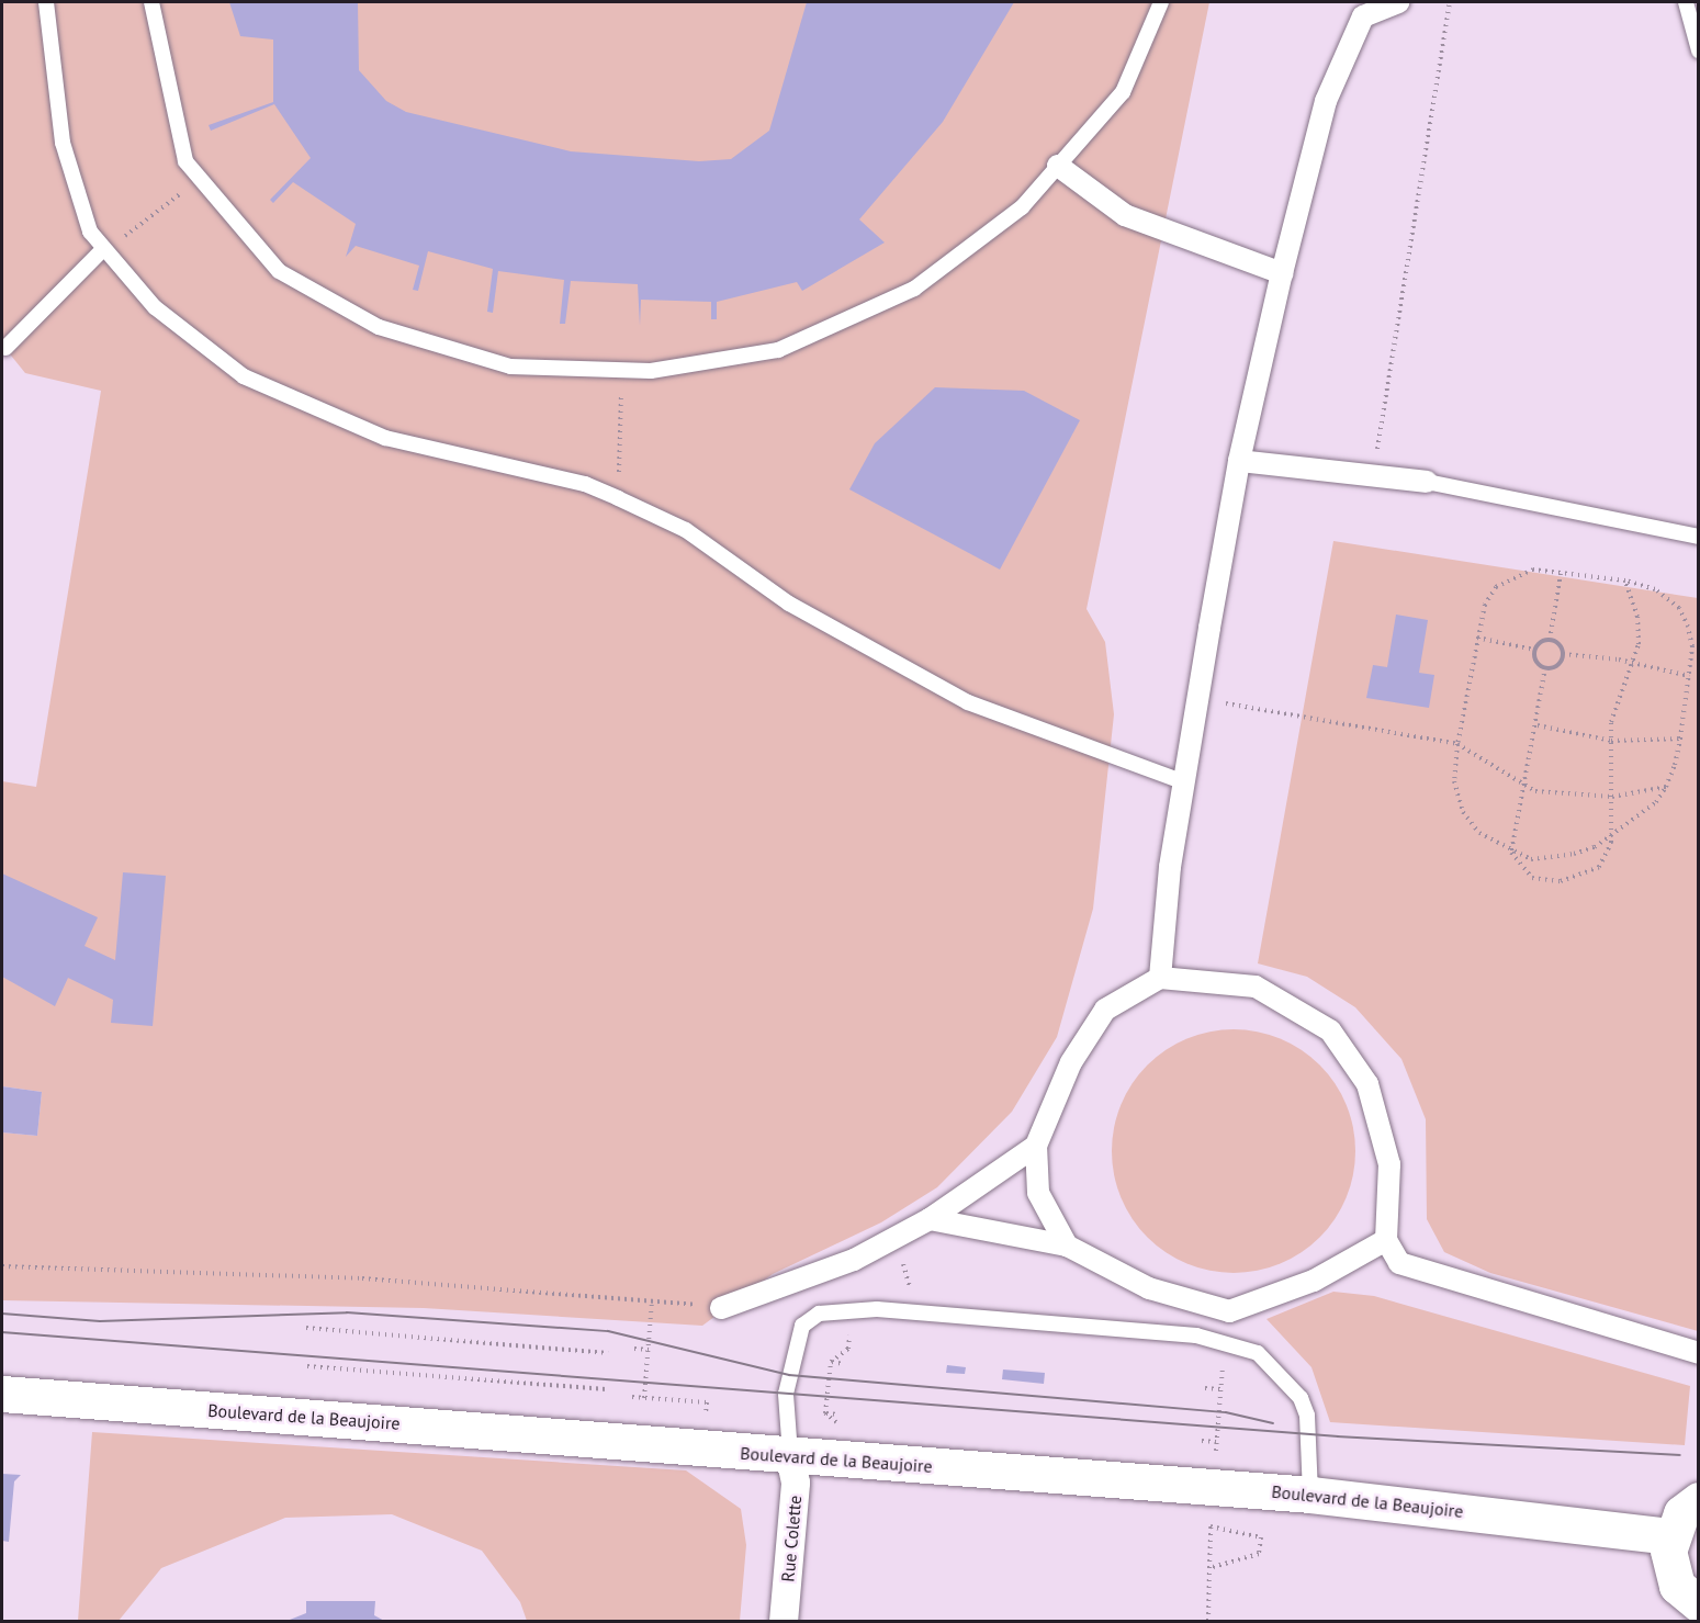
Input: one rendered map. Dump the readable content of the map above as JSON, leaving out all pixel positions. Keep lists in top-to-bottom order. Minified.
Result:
{"streets":{"main road":["Boulevard de la Beaujoire"],"street":["Rue Colette"]},"crossings":[["Boulevard de la Beaujoire","Rue Colette"]]}
